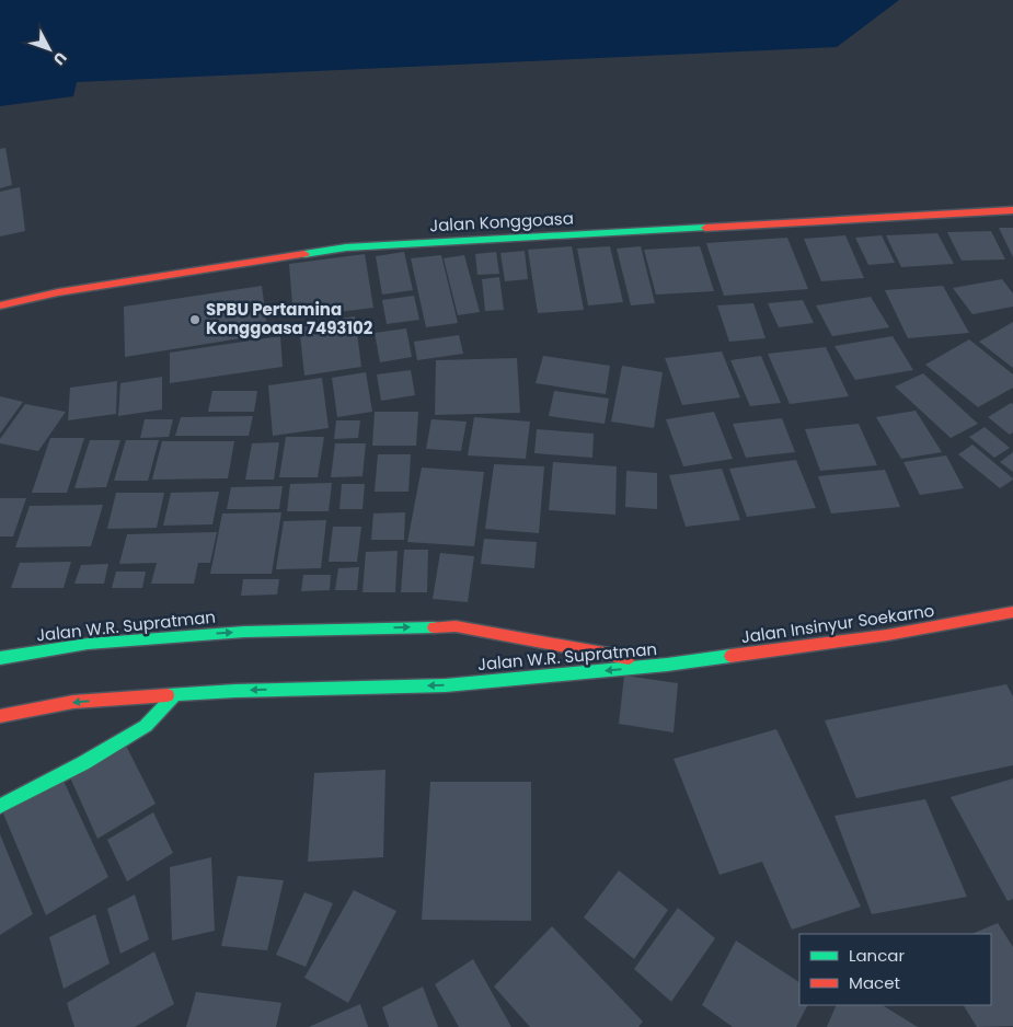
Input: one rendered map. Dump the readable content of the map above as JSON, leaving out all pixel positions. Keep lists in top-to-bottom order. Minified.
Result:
{"streets":{"main road":["Jalan Konggoasa","Jalan Insinyur Soekarno","Jalan W.R. Supratman"]},"crossings":[["Jalan Insinyur Soekarno","Jalan W.R. Supratman"]],"places":["SPBU Pertamina Konggoasa 7493102"],"legend":["Lancar","Macet"],"north":"bottom right"}
